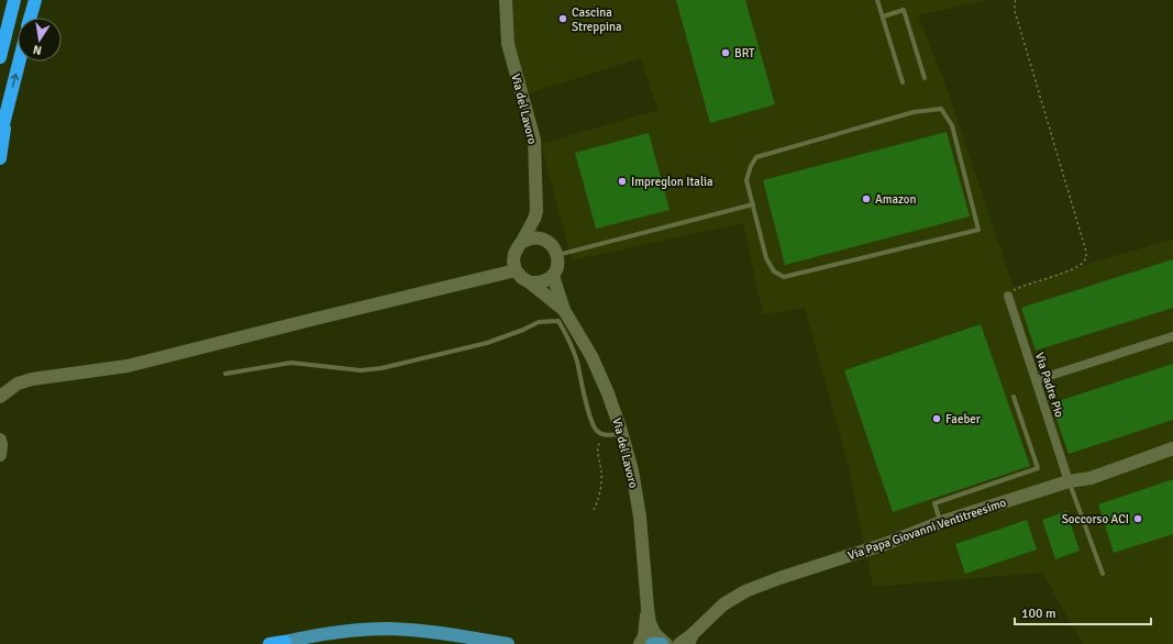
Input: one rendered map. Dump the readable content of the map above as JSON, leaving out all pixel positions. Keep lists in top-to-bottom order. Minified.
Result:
{"streets":{"street":["Via del Lavoro","Via Padre Pio","Via Papa Giovanni Ventitreesimo"]},"crossings":[["Via Padre Pio","Via Papa Giovanni Ventitreesimo"]],"places":["Cascina Streppina","BRT","Impreglon Italia","Amazon","Faeber","Soccorso ACI"],"scale_bar":"100 m","north":"bottom"}
